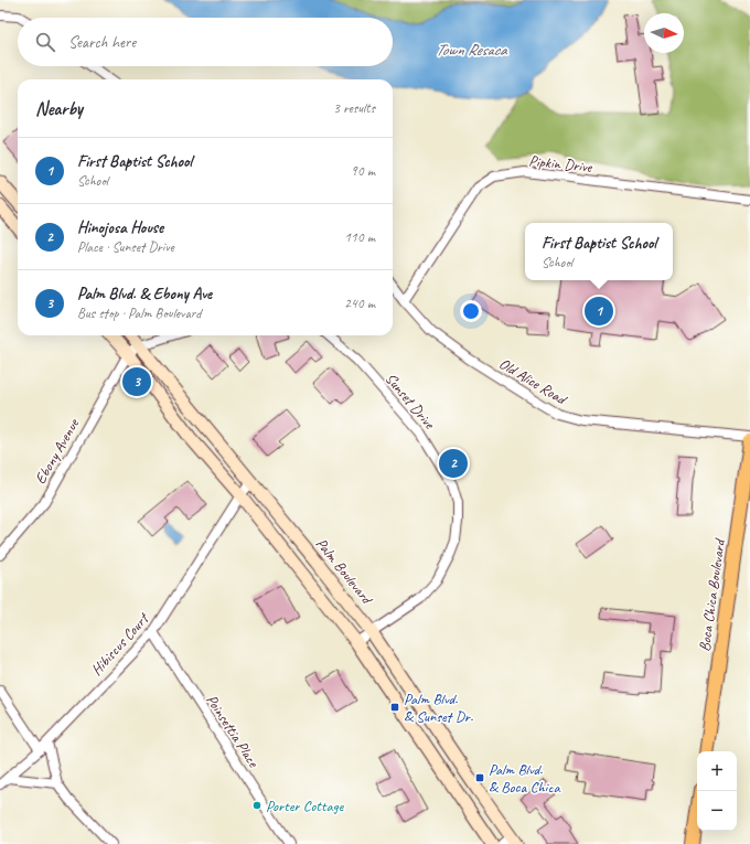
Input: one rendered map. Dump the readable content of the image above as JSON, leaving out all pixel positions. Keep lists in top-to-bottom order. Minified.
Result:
{"streets":{"main road":["Palm Boulevard","Boca Chica Boulevard"],"street":["Pipkin Drive","Old Alice Road","Sunset Drive","Ebony Avenue","Hibiscus Court","Poinsettia Place"]},"crossings":[["Pipkin Drive","Old Alice Road"],["Sunset Drive","Palm Boulevard"],["Palm Boulevard","Hibiscus Court"],["Hibiscus Court","Poinsettia Place"]],"water":["Town Resaca"],"places":{"transit":["Palm Blvd. & Sunset Dr.","Palm Blvd. & Boca Chica"],"other":["Porter Cottage"]},"north":"right","page":{"search":"Search here","heading":["Nearby","3 results"],"list":[{"mark":"1","name":"First Baptist School","note":"School","value":"90 m"},{"mark":"2","name":"Hinojosa House","note":"Place · Sunset Drive","value":"110 m"},{"mark":"3","name":"Palm Blvd. & Ebony Ave","note":"Bus stop · Palm Boulevard","value":"240 m"}],"popup":["First Baptist School","School"],"pins":["1","3","2"],"map_buttons":["+","−"]}}
